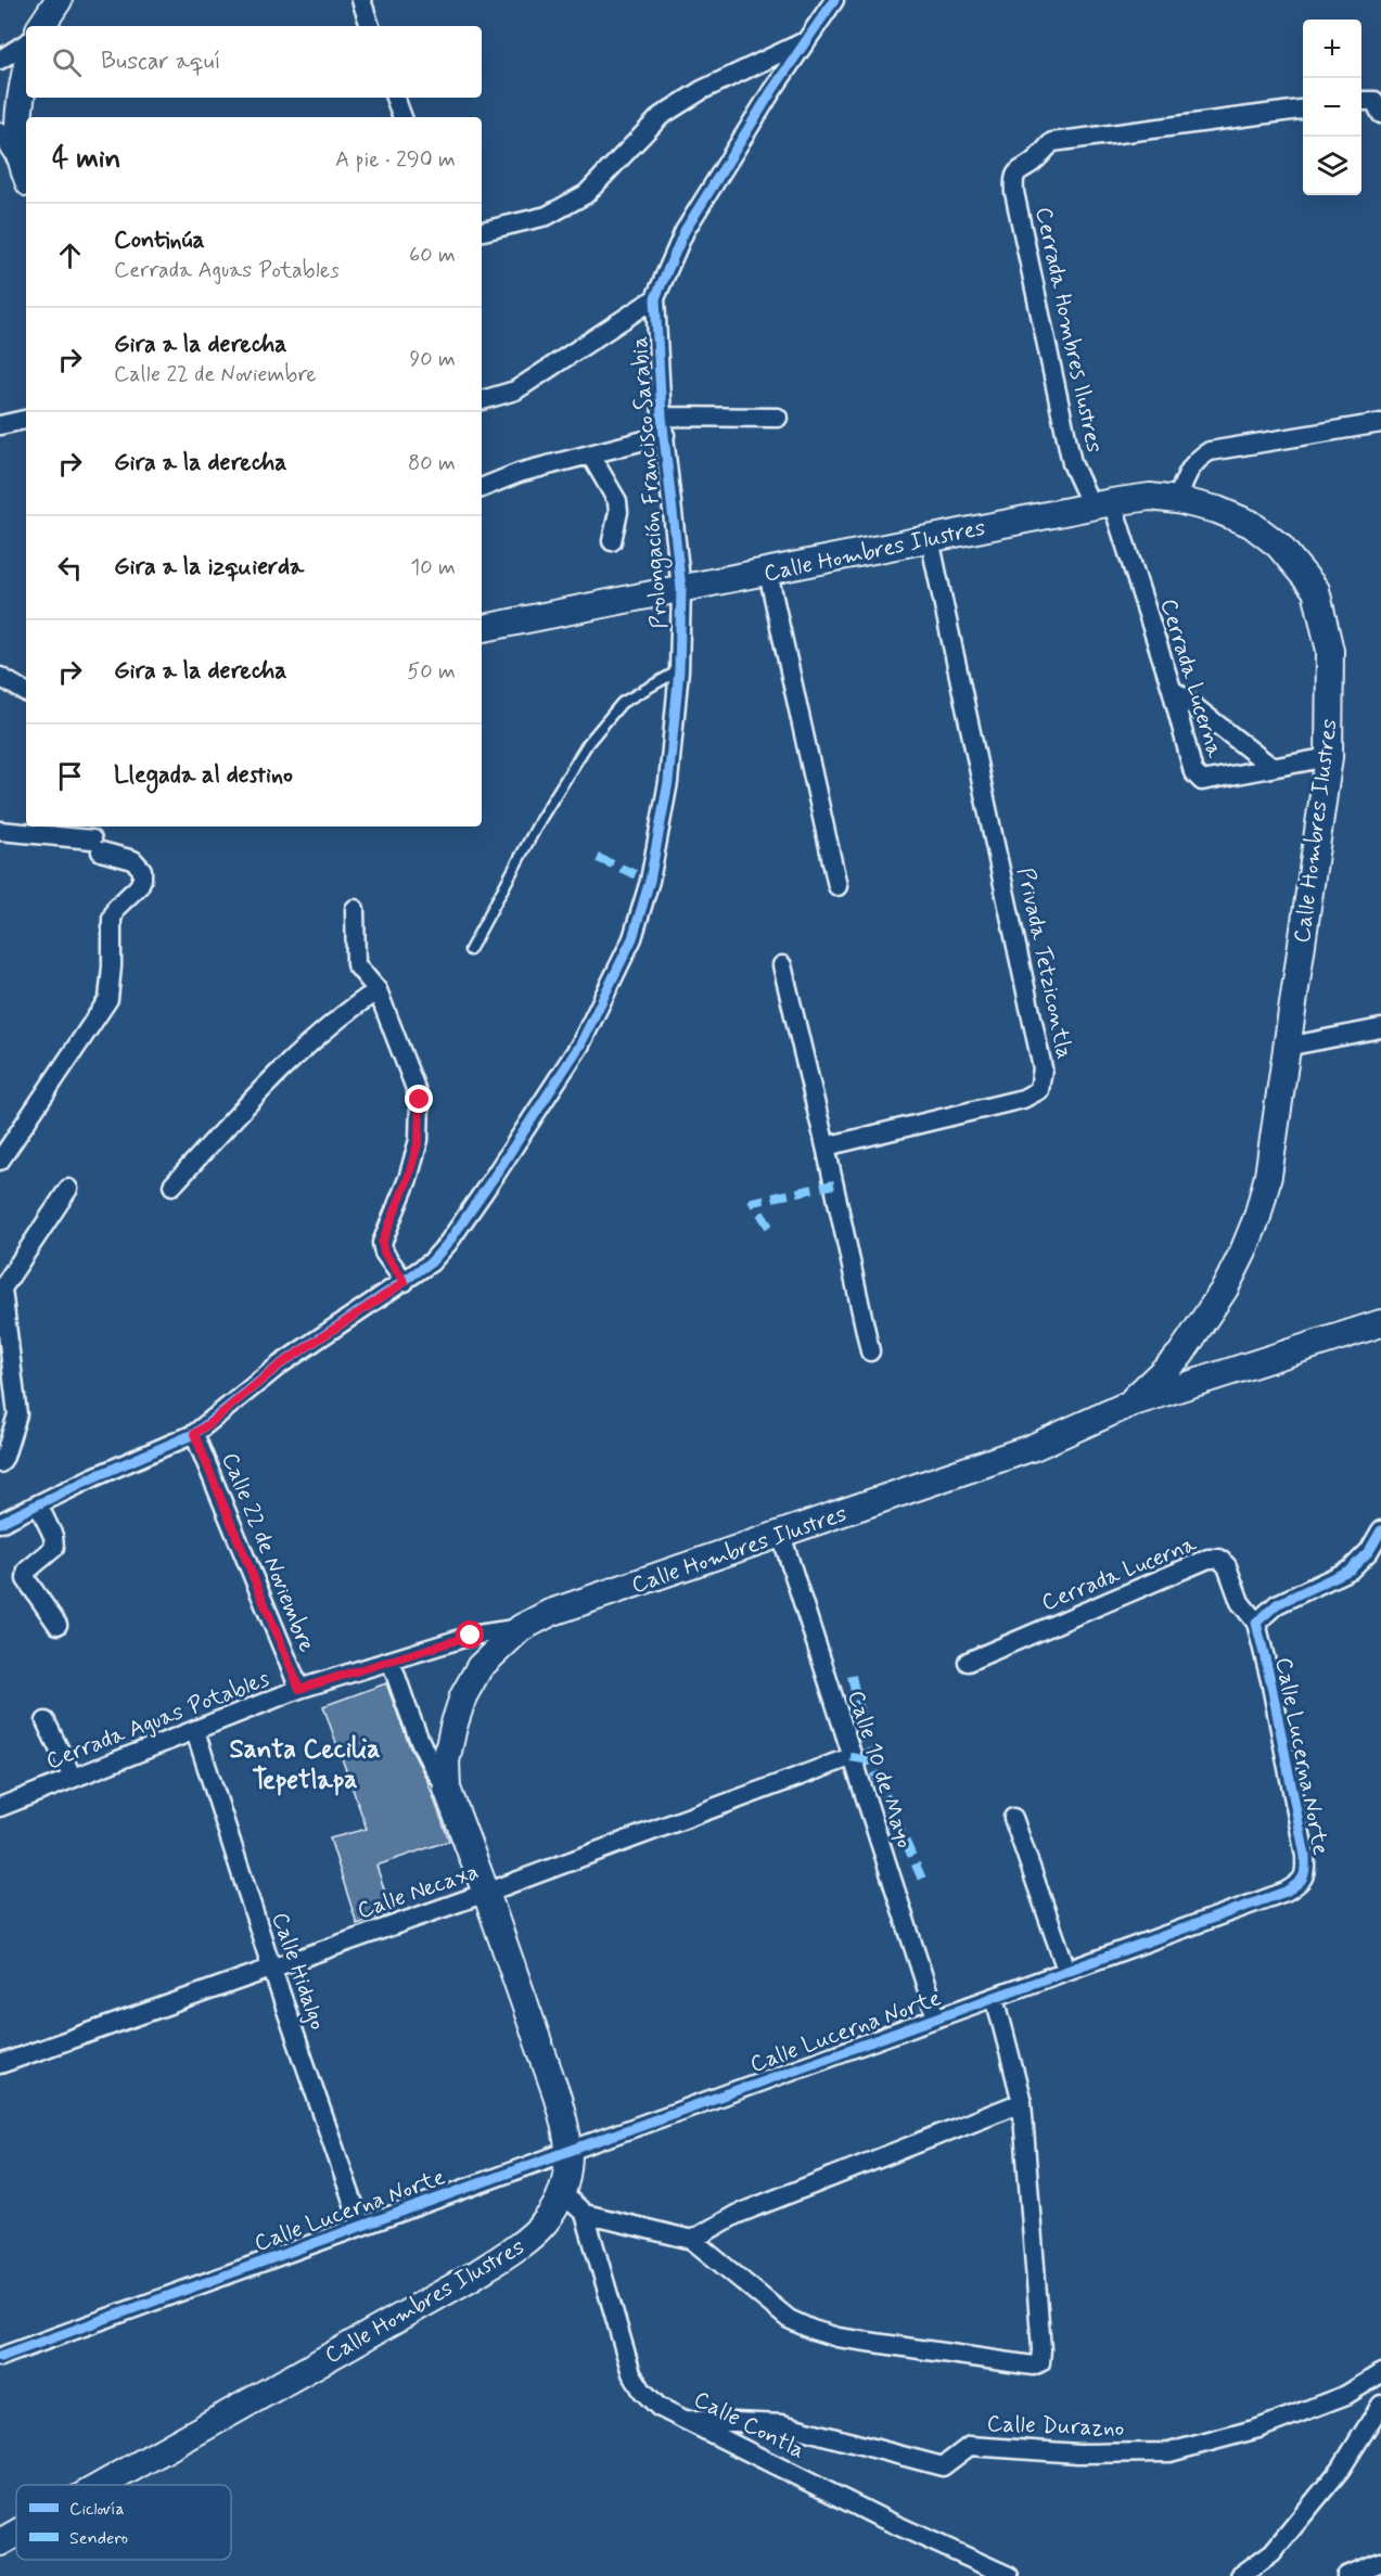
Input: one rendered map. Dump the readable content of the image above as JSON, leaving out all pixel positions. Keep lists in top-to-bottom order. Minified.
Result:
{"streets":{"main road":["Calle Hombres Ilustres"],"street":["Cerrada Hombres Ilustres","Prolongación Francisco Sarabia","Cerrada Lucerna","Privada Tetzicontla","Calle 22 de Noviembre","Cerrada Aguas Potables","Calle Lucerna Norte","Calle 10 de Mayo","Calle Necaxa","Calle Hidalgo","Calle Contla","Calle Durazno"]},"crossings":[["Cerrada Hombres Ilustres","Calle Hombres Ilustres"],["Cerrada Hombres Ilustres","Cerrada Lucerna"],["Prolongación Francisco Sarabia","Calle Hombres Ilustres"],["Prolongación Francisco Sarabia","Calle 22 de Noviembre"],["Calle Hombres Ilustres","Cerrada Lucerna"],["Calle Hombres Ilustres","Privada Tetzicontla"],["Calle Hombres Ilustres","Cerrada Aguas Potables"],["Calle Hombres Ilustres","Calle Lucerna Norte"],["Calle Hombres Ilustres","Calle 10 de Mayo"],["Calle Hombres Ilustres","Calle Necaxa"],["Cerrada Lucerna","Calle Lucerna Norte"],["Calle 22 de Noviembre","Cerrada Aguas Potables"],["Cerrada Aguas Potables","Calle Hidalgo"],["Calle Lucerna Norte","Calle 10 de Mayo"],["Calle Lucerna Norte","Calle Hidalgo"],["Calle 10 de Mayo","Calle Necaxa"],["Calle Necaxa","Calle Hidalgo"],["Calle Contla","Calle Durazno"]],"districts":["Santa Cecilia Tepetlapa"],"legend":["Ciclovía","Sendero"],"page":{"map_buttons":["+","−"],"search":"Buscar aquí","heading":["4 min","A pie · 290 m"],"list":[["Continúa","Cerrada Aguas Potables","60 m"],["Gira a la derecha","Calle 22 de Noviembre","90 m"],["Gira a la derecha","80 m"],["Gira a la izquierda","10 m"],["Gira a la derecha","50 m"],"Llegada al destino"]}}
